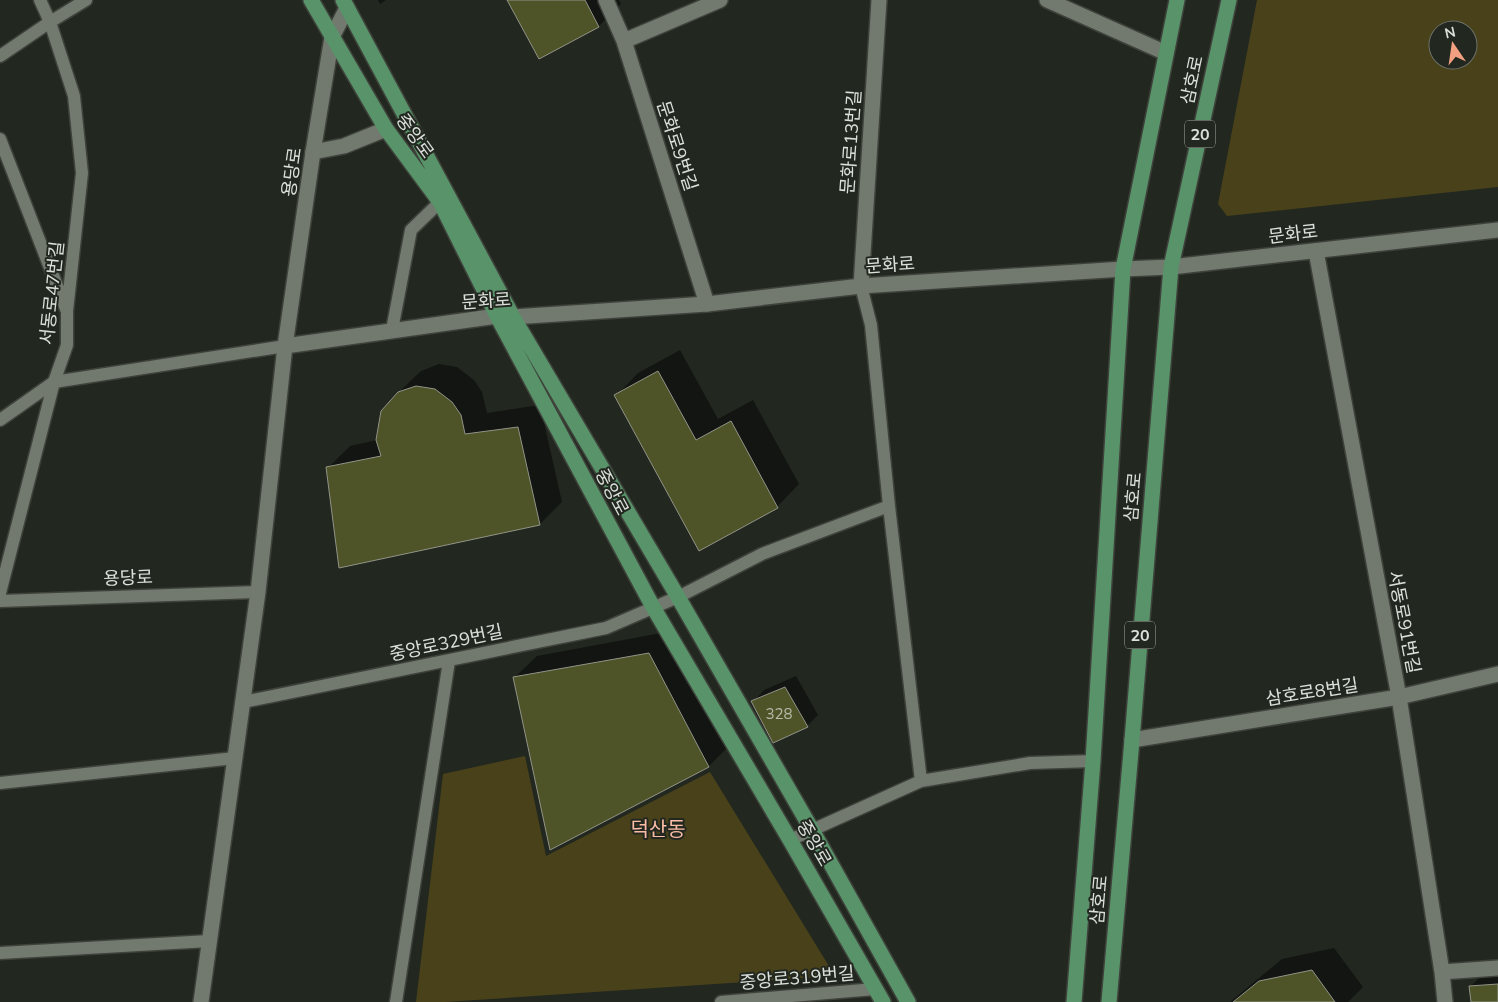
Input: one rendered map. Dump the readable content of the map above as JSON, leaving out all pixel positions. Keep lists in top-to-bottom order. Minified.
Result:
{"streets":{"main road":["삼호로","20","중앙로"],"street":["문화로13번길","문화로9번길","용당로","문화로","서동로91번길","삼호로8번길"],"lane":["서동로47번길","중앙로329번길","중앙로319번길"]},"crossings":[["삼호로","문화로"],["삼호로","삼호로8번길"],["중앙로","용당로"],["중앙로","문화로"],["중앙로","중앙로329번길"],["중앙로","중앙로319번길"],["문화로13번길","문화로"],["문화로9번길","문화로"],["용당로","문화로"],["용당로","중앙로329번길"],["문화로","서동로91번길"],["서동로91번길","삼호로8번길"]],"districts":["덕산동"],"house_numbers":["328"],"north":"top"}
